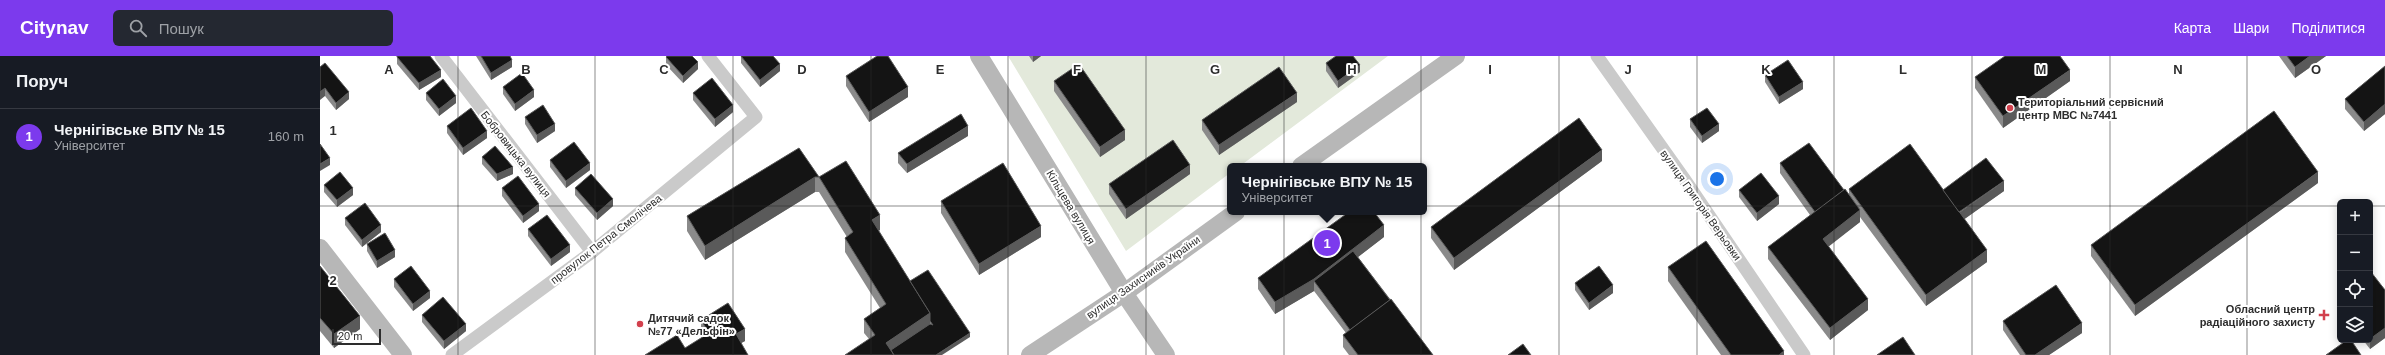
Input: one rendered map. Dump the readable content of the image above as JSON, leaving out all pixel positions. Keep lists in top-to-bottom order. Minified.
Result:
{"streets":{"street":["Бобровицька вулиця","вулиця Григорія Верьовки","Кільцева вулиця","провулок Петра Смолічева","вулиця Захисників України"]},"crossings":[["Бобровицька вулиця","провулок Петра Смолічева"],["Кільцева вулиця","вулиця Захисників України"]],"places":{"other":["Територіальний сервісний центр МВС №7441","Дитячий садок №77 «Дельфін»"],"health":["Обласний центр радіаційного захисту"]},"scale_bar":"20 m","page":{"header":"Citynav","search":"Пошук","nav":["Карта","Шари","Поділитися"],"heading":"Поруч","list":[{"mark":"1","name":"Чернігівське ВПУ № 15","note":"Університет","value":"160 m"}],"popup":["Чернігівське ВПУ № 15","Університет"],"map_buttons":["+","−"],"pins":"1","scale":"20 m"},"grid":{"columns":["A","B","C","D","E","F","G","H","I","J","K","L","M","N","O"],"rows":["1","2"]}}
